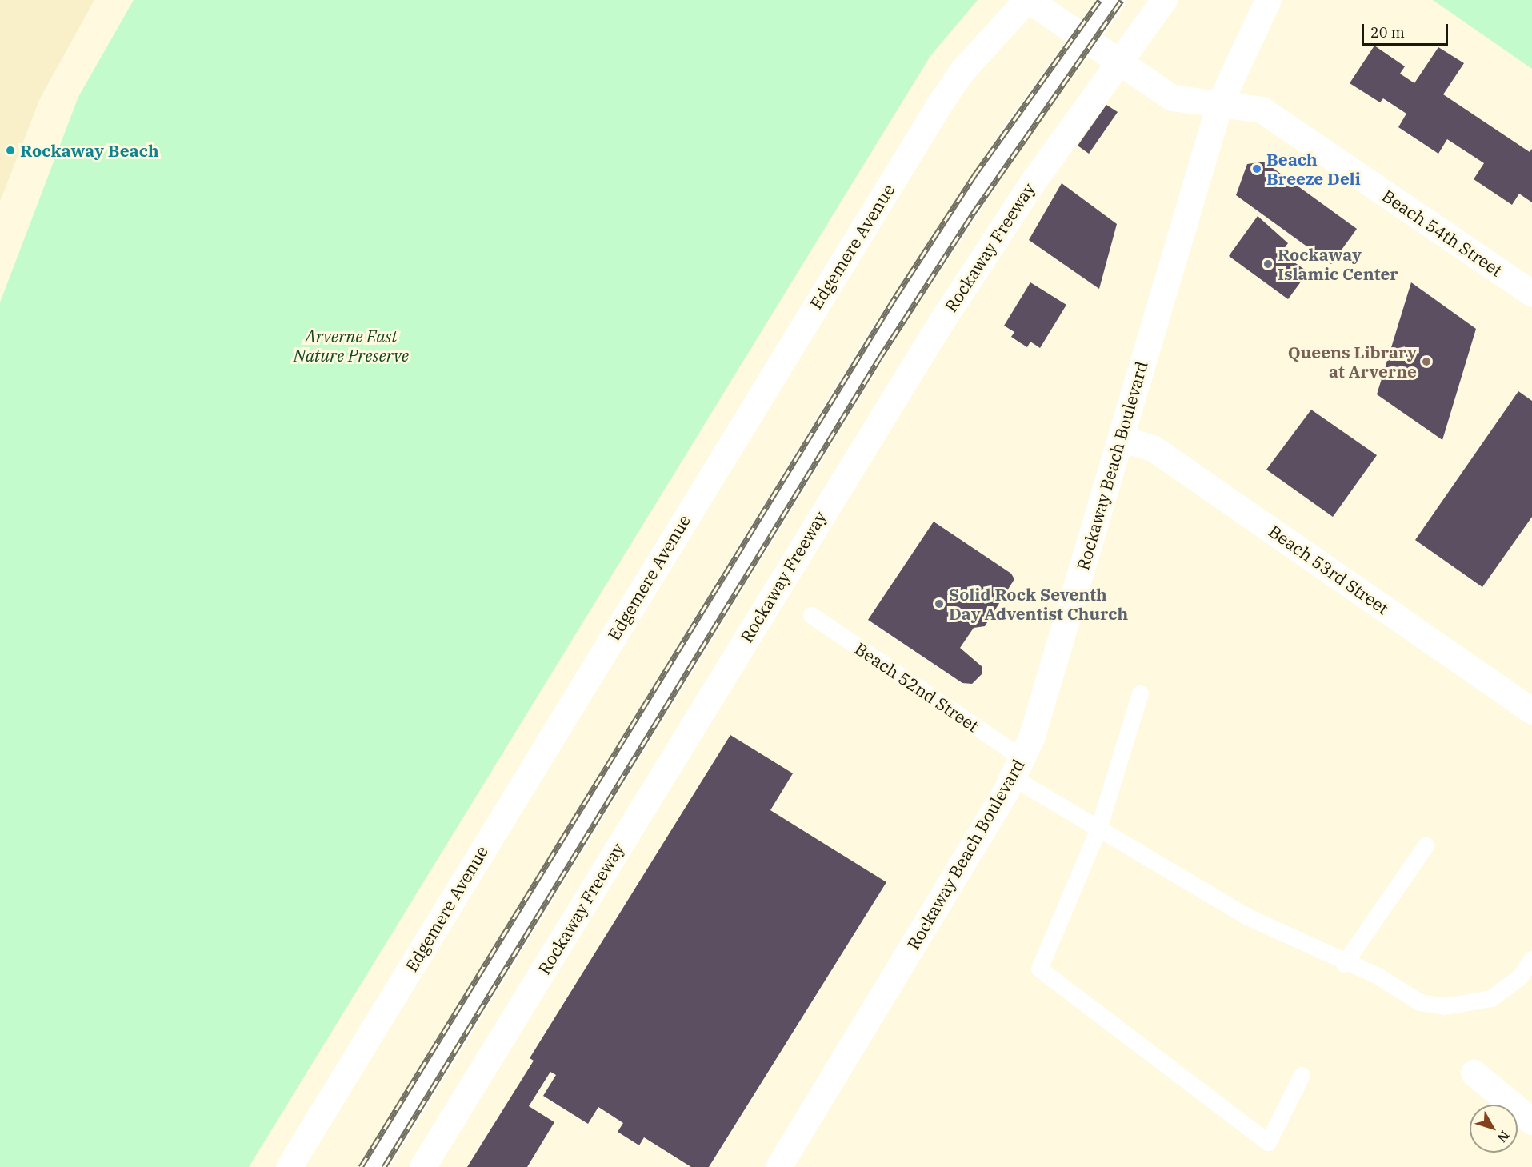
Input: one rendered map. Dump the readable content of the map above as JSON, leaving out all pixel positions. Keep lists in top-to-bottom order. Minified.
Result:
{"streets":{"street":["Beach 54th Street","Edgemere Avenue","Rockaway Freeway","Rockaway Beach Boulevard","Beach 53rd Street"],"lane":["Beach 52nd Street"]},"crossings":[["Beach 54th Street","Edgemere Avenue"],["Beach 54th Street","Rockaway Freeway"],["Beach 54th Street","Rockaway Beach Boulevard"],["Rockaway Beach Boulevard","Beach 53rd Street"],["Rockaway Beach Boulevard","Beach 52nd Street"]],"parks":["Arverne East Nature Preserve"],"places":["Rockaway Beach","Beach Breeze Deli","Rockaway Islamic Center","Queens Library at Arverne","Solid Rock Seventh Day Adventist Church"],"scale_bar":"20 m","north":"bottom right"}
